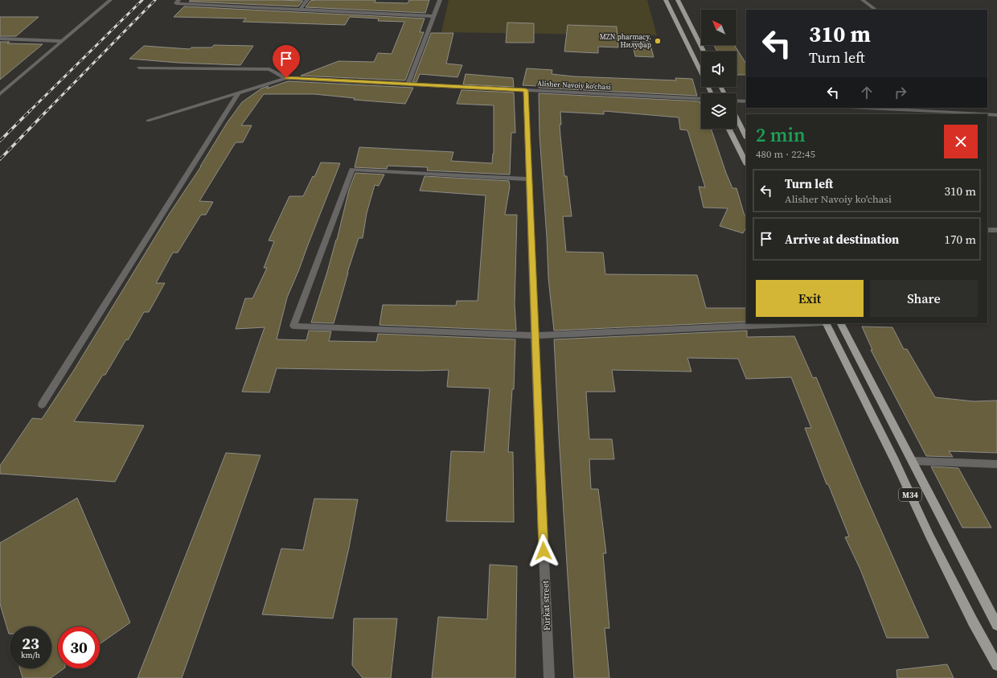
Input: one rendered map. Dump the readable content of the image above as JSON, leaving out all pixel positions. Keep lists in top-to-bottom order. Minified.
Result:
{"streets":{"main road":["M34"],"street":["Alisher Navoiy ko'chasi","Furkat street"]},"crossings":[["Alisher Navoiy ko'chasi","Furkat street"]],"places":["MZN pharmacy. Нилуфар"],"north":"top left","page":{"turn":["310 m","Turn left"],"heading":["2 min","480 m · 22:45"],"list":[{"name":"Turn left","note":"Alisher Navoiy ko'chasi","value":"310 m"},{"name":"Arrive at destination","value":"170 m"}],"buttons":["Exit","Share"],"speed":"23 km/h","limit":"30"}}
